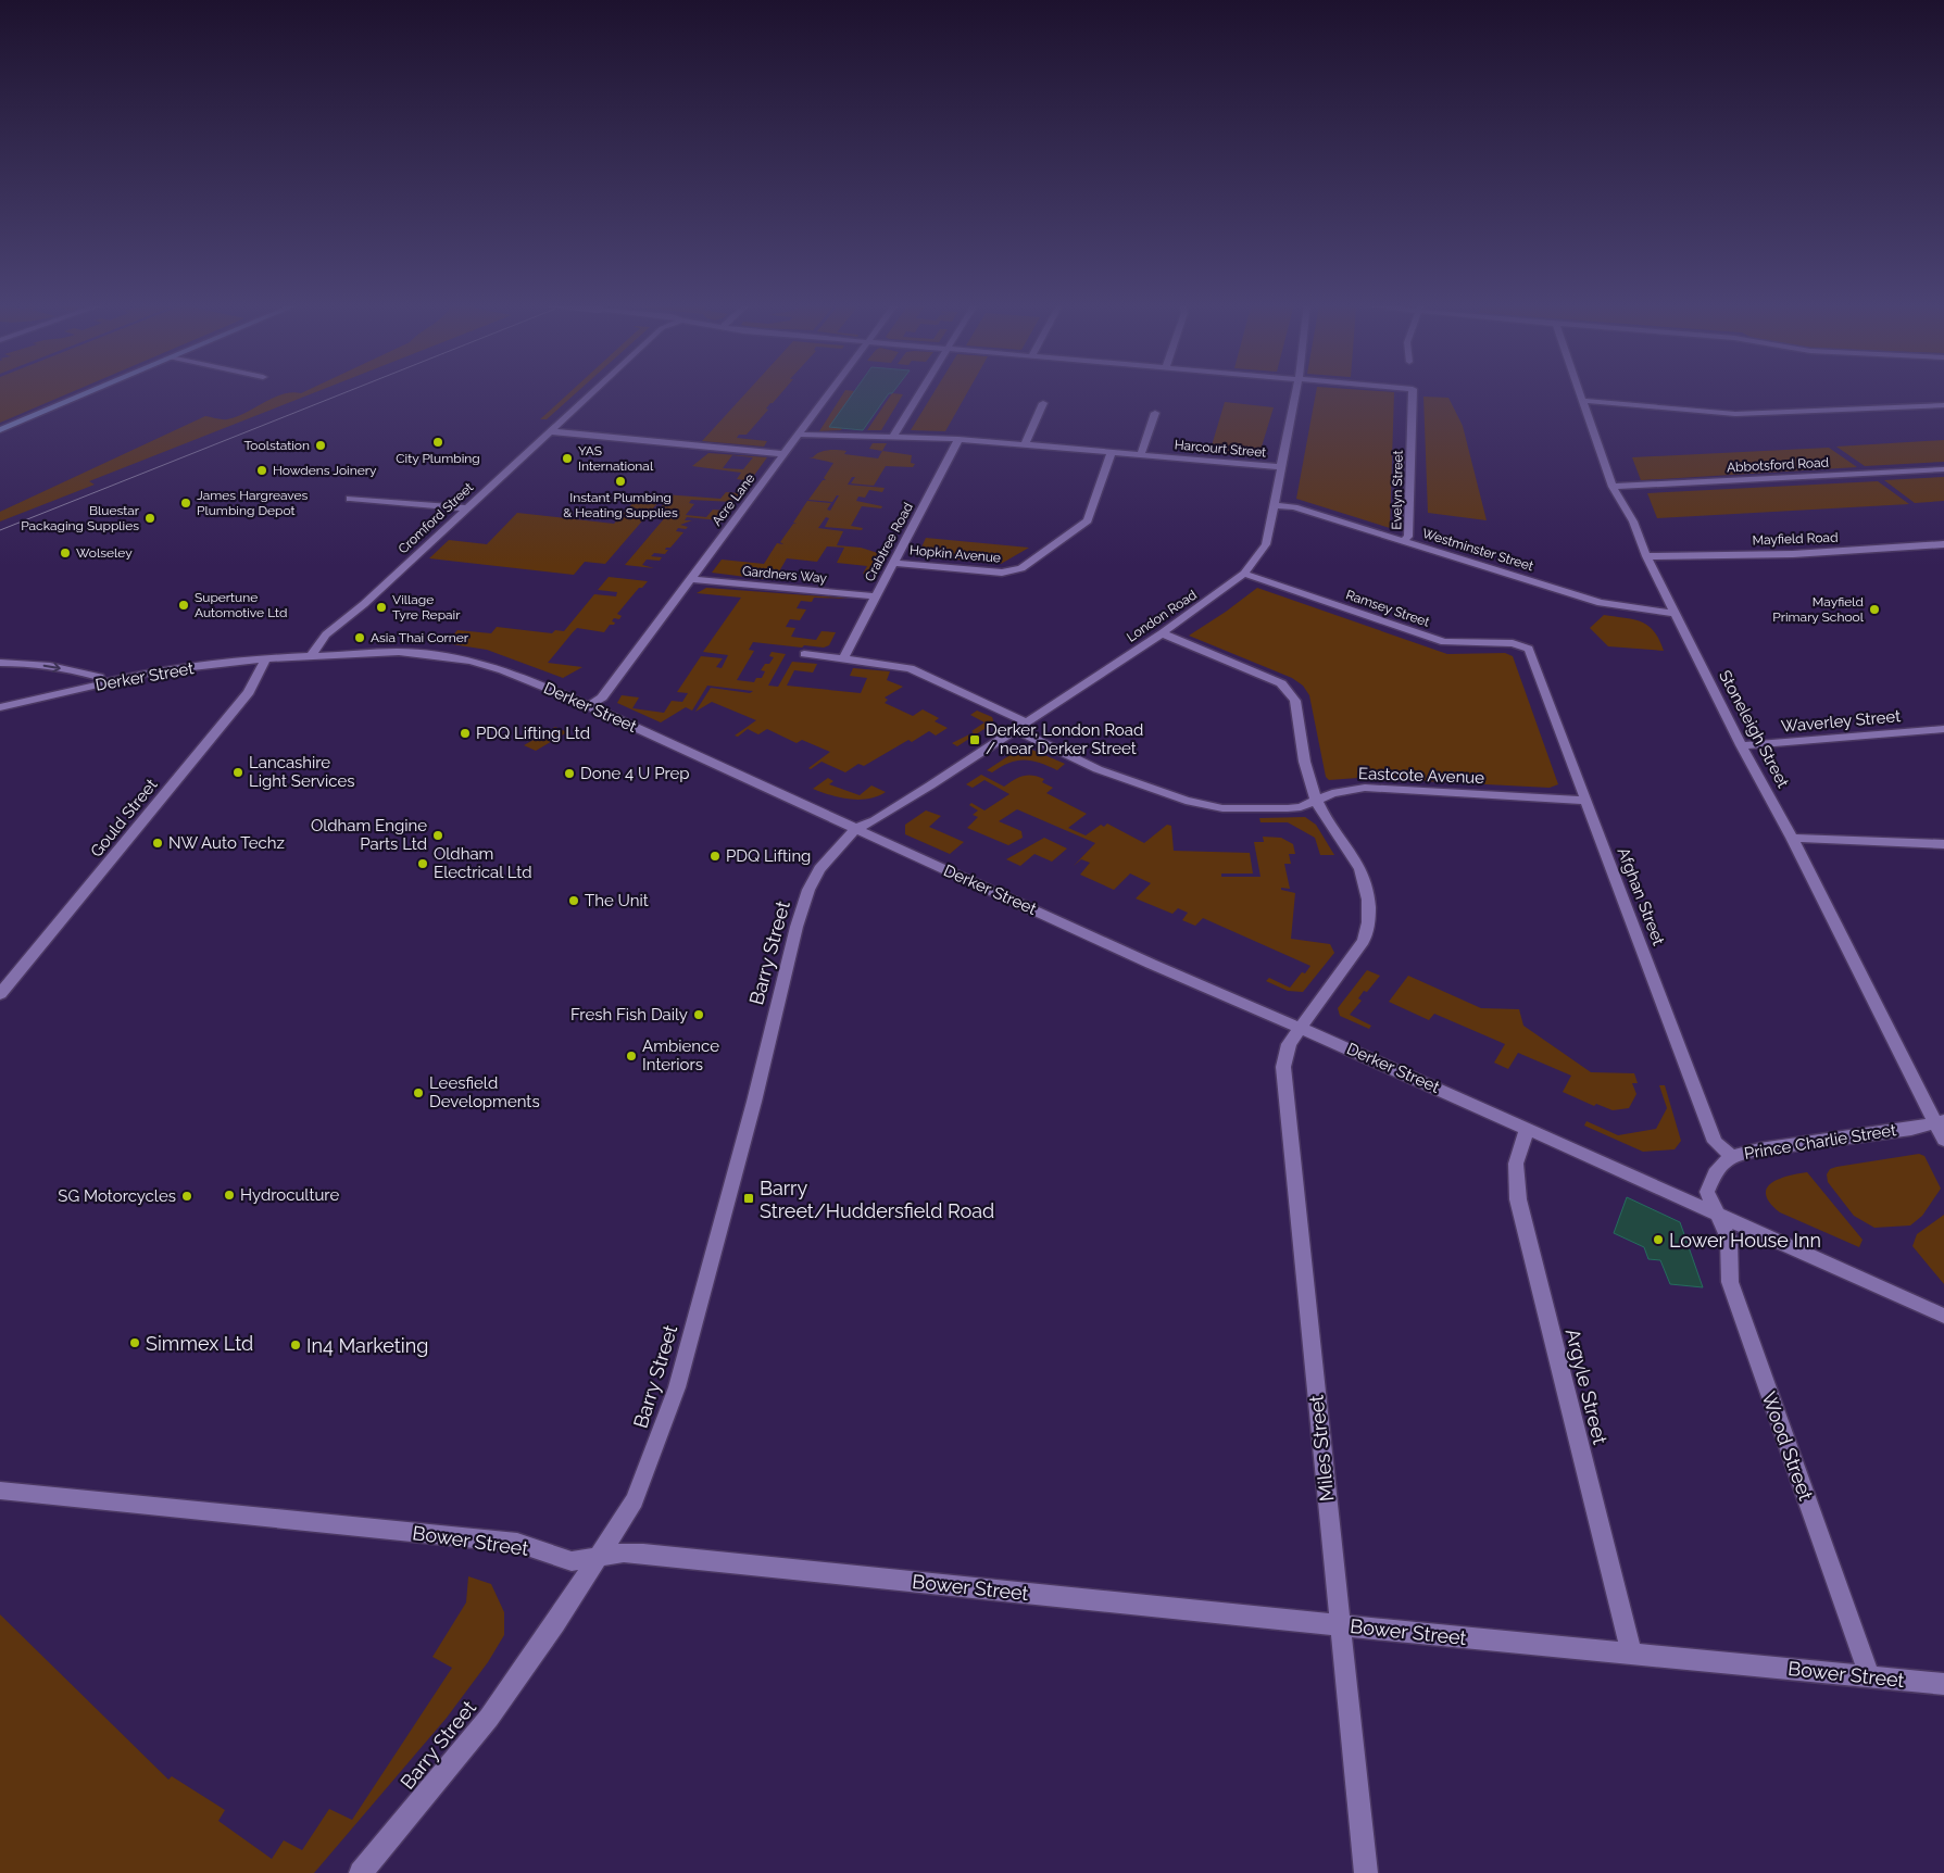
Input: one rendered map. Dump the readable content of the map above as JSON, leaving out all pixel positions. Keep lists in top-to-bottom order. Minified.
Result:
{"streets":{"street":["Harcourt Street","Abbotsford Road","Evelyn Street","Acre Lane","Cromford Street","Mayfield Road","Crabtree Road","Westminster Street","Hopkin Avenue","Gardners Way","Ramsey Street","London Road","Derker Street","Waverley Street","Stoneleigh Street","Eastcote Avenue","Gould Street","Afghan Street","Barry Street","Prince Charlie Street","Argyle Street","Wood Street","Miles Street","Bower Street"]},"crossings":[["Harcourt Street","Acre Lane"],["Harcourt Street","Crabtree Road"],["Harcourt Street","Hopkin Avenue"],["Harcourt Street","London Road"],["Abbotsford Road","Stoneleigh Street"],["Evelyn Street","Westminster Street"],["Acre Lane","Gardners Way"],["Acre Lane","Derker Street"],["Cromford Street","Derker Street"],["Mayfield Road","Stoneleigh Street"],["Crabtree Road","Hopkin Avenue"],["Crabtree Road","Gardners Way"],["Westminster Street","London Road"],["Westminster Street","Stoneleigh Street"],["Ramsey Street","London Road"],["Ramsey Street","Afghan Street"],["London Road","Derker Street"],["London Road","Eastcote Avenue"],["London Road","Barry Street"],["London Road","Miles Street"],["Derker Street","Gould Street"],["Derker Street","Barry Street"],["Derker Street","Prince Charlie Street"],["Derker Street","Argyle Street"],["Derker Street","Wood Street"],["Derker Street","Miles Street"],["Waverley Street","Stoneleigh Street"],["Stoneleigh Street","Prince Charlie Street"],["Eastcote Avenue","Afghan Street"],["Eastcote Avenue","Miles Street"],["Afghan Street","Prince Charlie Street"],["Barry Street","Bower Street"],["Prince Charlie Street","Wood Street"],["Argyle Street","Bower Street"],["Wood Street","Bower Street"],["Miles Street","Bower Street"]],"places":{"other":["City Plumbing","Toolstation","YAS International","Howdens Joinery","Instant Plumbing & Heating Supplies","James Hargreaves Plumbing Depot","Bluestar Packaging Supplies","Wolseley","Supertune Automotive Ltd","Village Tyre Repair","Mayfield Primary School","Asia Thai Corner","PDQ Lifting Ltd","Lancashire Light Services","Done 4 U Prep","Oldham Engine Parts Ltd","NW Auto Techz","PDQ Lifting","Oldham Electrical Ltd","The Unit","Fresh Fish Daily","Ambience Interiors","Leesfield Developments","Hydroculture","SG Motorcycles","Lower House Inn","Simmex Ltd","In4 Marketing"],"transit":["Derker, London Road / near Derker Street","Barry Street/Huddersfield Road"]}}
